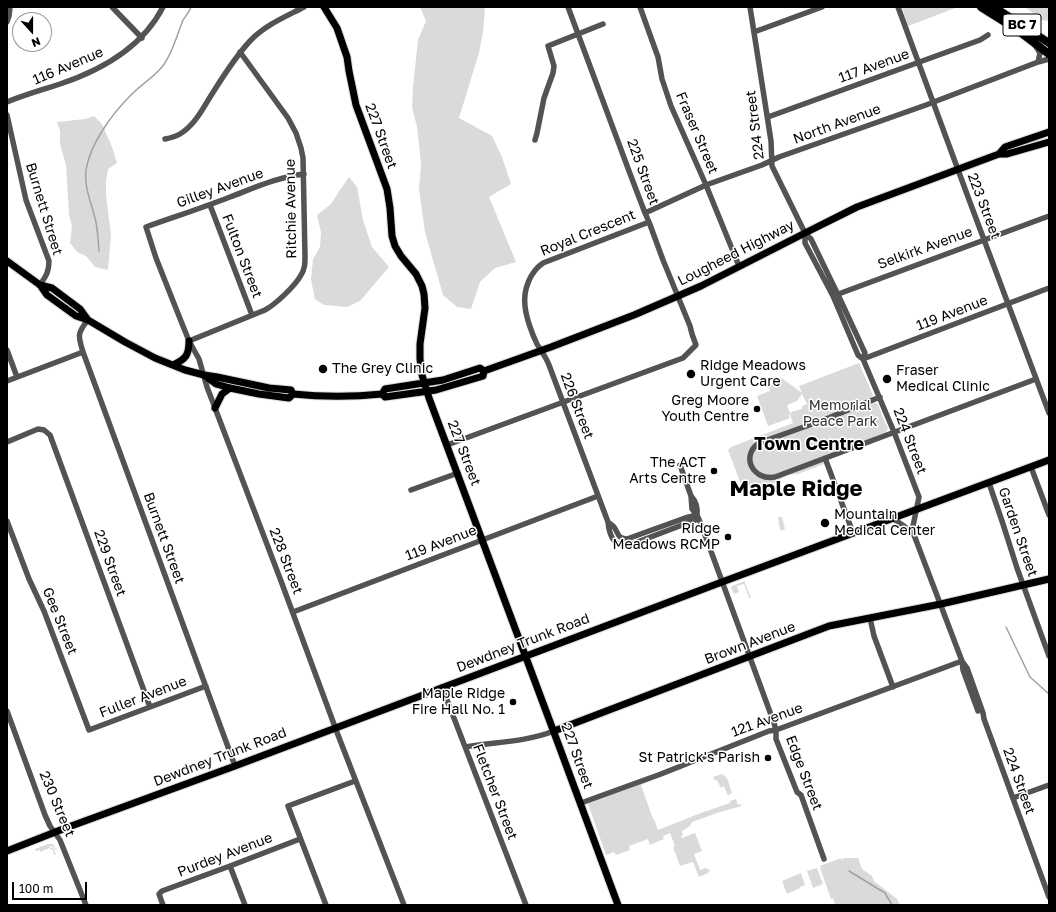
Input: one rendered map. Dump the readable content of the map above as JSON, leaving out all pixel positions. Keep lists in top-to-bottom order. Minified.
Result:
{"streets":{"highway":["BC 7"],"main road":["227 Street","Lougheed Highway","Dewdney Trunk Road","Brown Avenue"],"street":["116 Avenue","117 Avenue","North Avenue","224 Street","Fraser Street","225 Street","Gilley Avenue","223 Street","Burnett Street","Ritchie Avenue","Royal Crescent","Selkirk Avenue","Fulton Street","119 Avenue","226 Street","Garden Street","228 Street","229 Street","Gee Street","Fuller Avenue","121 Avenue","Edge Street","Fletcher Street","230 Street","Purdey Avenue"]},"crossings":[["117 Avenue","224 Street"],["117 Avenue","223 Street"],["North Avenue","224 Street"],["North Avenue","Fraser Street"],["North Avenue","225 Street"],["North Avenue","223 Street"],["224 Street","Selkirk Avenue"],["224 Street","Lougheed Highway"],["224 Street","119 Avenue"],["224 Street","Dewdney Trunk Road"],["224 Street","Brown Avenue"],["224 Street","121 Avenue"],["Fraser Street","Lougheed Highway"],["227 Street","Lougheed Highway"],["227 Street","119 Avenue"],["227 Street","Dewdney Trunk Road"],["227 Street","Brown Avenue"],["227 Street","121 Avenue"],["225 Street","Royal Crescent"],["225 Street","Lougheed Highway"],["225 Street","226 Street"],["Gilley Avenue","Ritchie Avenue"],["Gilley Avenue","Fulton Street"],["Gilley Avenue","228 Street"],["223 Street","Selkirk Avenue"],["223 Street","Lougheed Highway"],["223 Street","119 Avenue"],["Burnett Street","Lougheed Highway"],["Burnett Street","Dewdney Trunk Road"],["Burnett Street","Fuller Avenue"],["Ritchie Avenue","Fulton Street"],["Ritchie Avenue","228 Street"],["Royal Crescent","226 Street"],["Lougheed Highway","226 Street"],["Lougheed Highway","228 Street"],["119 Avenue","226 Street"],["119 Avenue","228 Street"],["226 Street","Edge Street"],["Garden Street","Dewdney Trunk Road"],["Garden Street","Brown Avenue"],["228 Street","Dewdney Trunk Road"],["229 Street","Fuller Avenue"],["Gee Street","Fuller Avenue"],["Dewdney Trunk Road","Edge Street"],["Dewdney Trunk Road","Fletcher Street"],["Dewdney Trunk Road","230 Street"],["Brown Avenue","Edge Street"],["Brown Avenue","Fletcher Street"],["121 Avenue","Edge Street"]],"districts":["Town Centre","Maple Ridge"],"parks":["Memorial Peace Park"],"places":["The Grey Clinic","Ridge Meadows Urgent Care","Fraser Medical Clinic","Greg Moore Youth Centre","The ACT Arts Centre","Mountain Medical Center","Ridge Meadows RCMP","Maple Ridge Fire Hall No. 1","St Patrick's Parish"],"scale_bar":"100 m","north":"bottom"}
